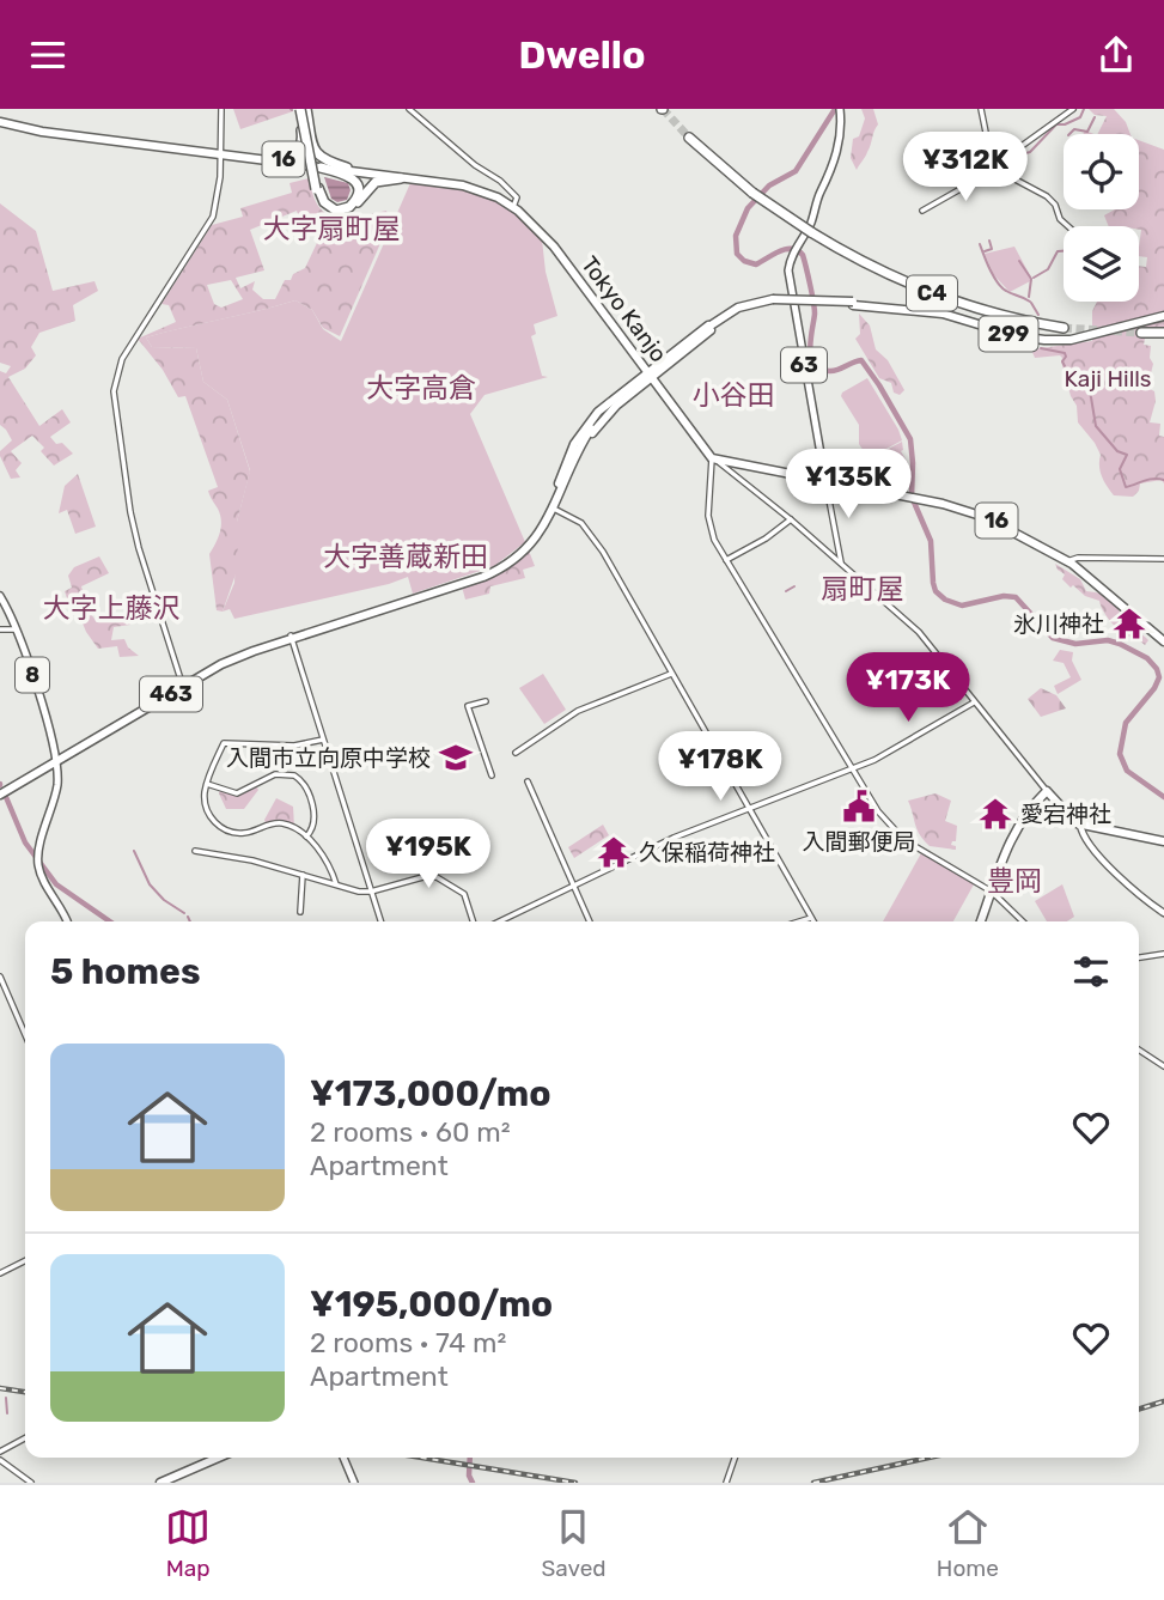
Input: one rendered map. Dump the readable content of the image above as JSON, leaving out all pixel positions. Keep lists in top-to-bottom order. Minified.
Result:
{"streets":{"highway":["16","C4","Tokyo Kanjo","299","463"],"main road":["63","8"]},"crossings":[["16","Tokyo Kanjo"],["16","63"],["Tokyo Kanjo","299"],["Tokyo Kanjo","463"],["299","463"],["8","463"]],"districts":["大字扇町屋","大字高倉","小谷田","大字善蔵新田","扇町屋","大字上藤沢","豊岡"],"parks":["Kaji Hills"],"places":{"temple":["氷川神社","愛宕神社","久保稲荷神社"],"school or university":["入間市立向原中学校"],"public building":["入間郵便局"]},"page":{"header":"Dwello","price":["¥312K","¥135K","¥173K","¥178K","¥195K"],"heading":"5 homes","list":[{"name":"¥173,000/mo","note":"2 rooms · 60 m² · Apartment"},{"name":"¥195,000/mo","note":"2 rooms · 74 m² · Apartment"}],"tabs":["Map","Saved","Home"]}}
